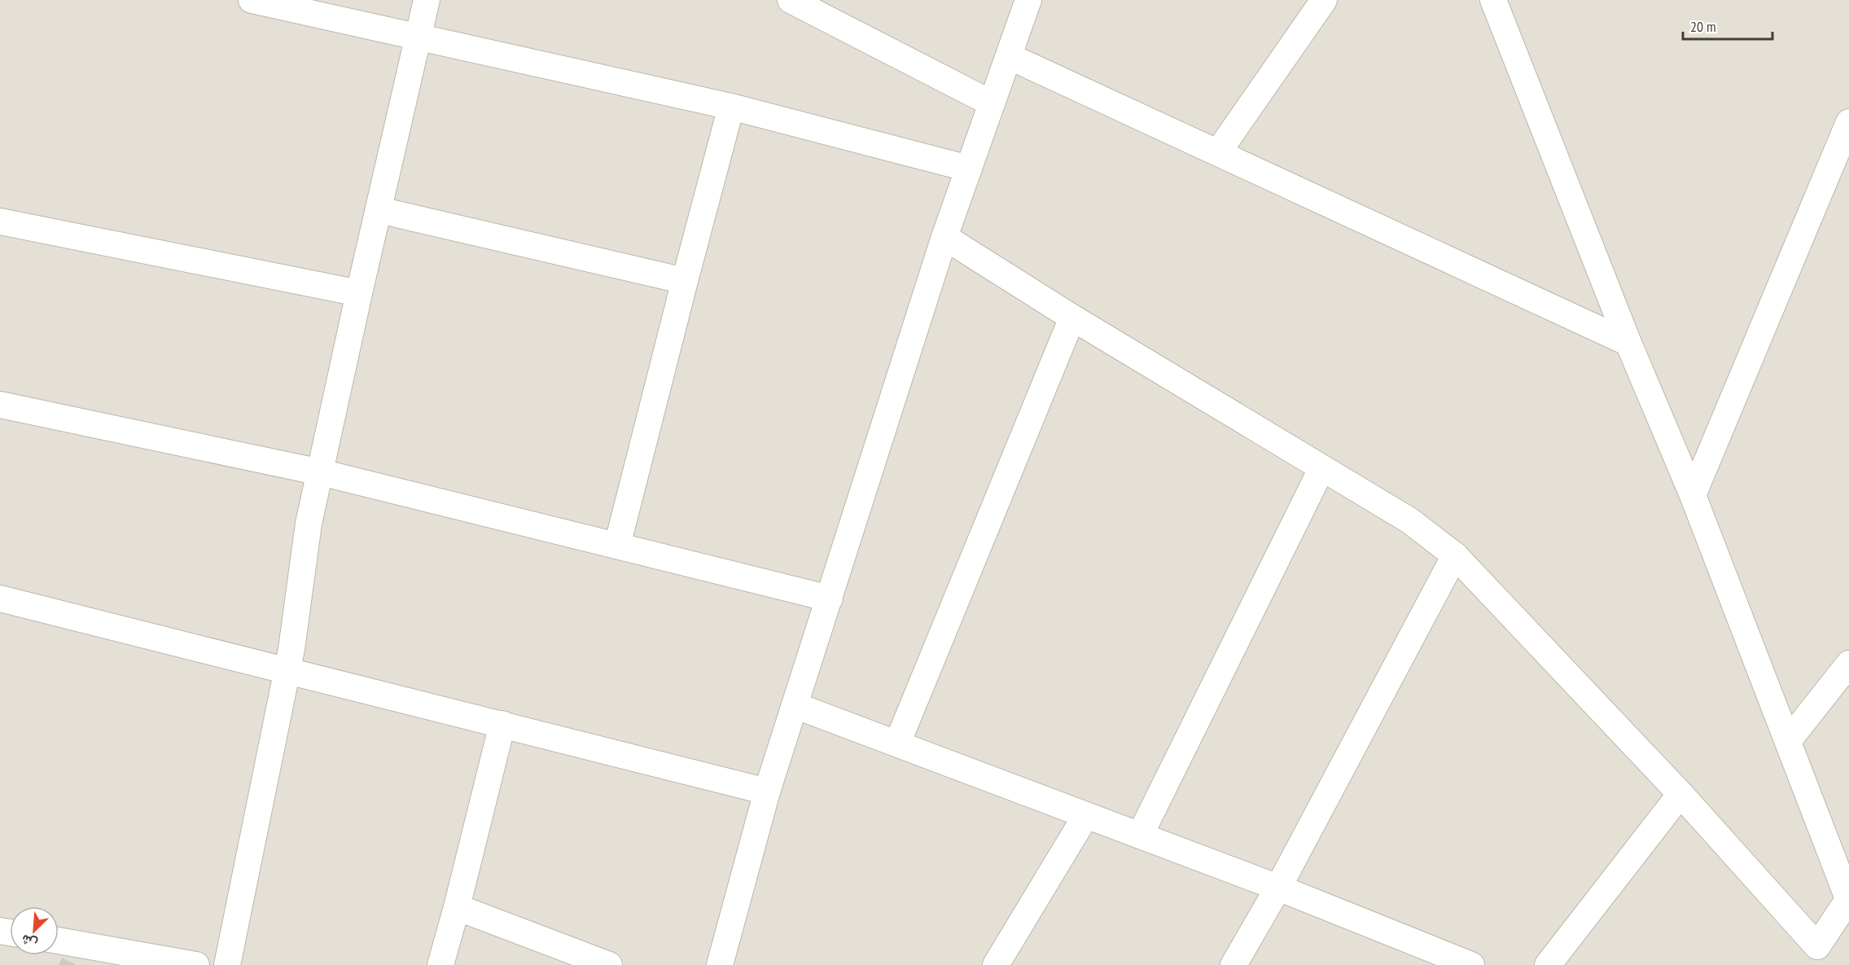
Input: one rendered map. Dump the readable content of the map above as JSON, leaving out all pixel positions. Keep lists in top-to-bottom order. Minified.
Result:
{"scale_bar":"20 m","north":"bottom left"}
